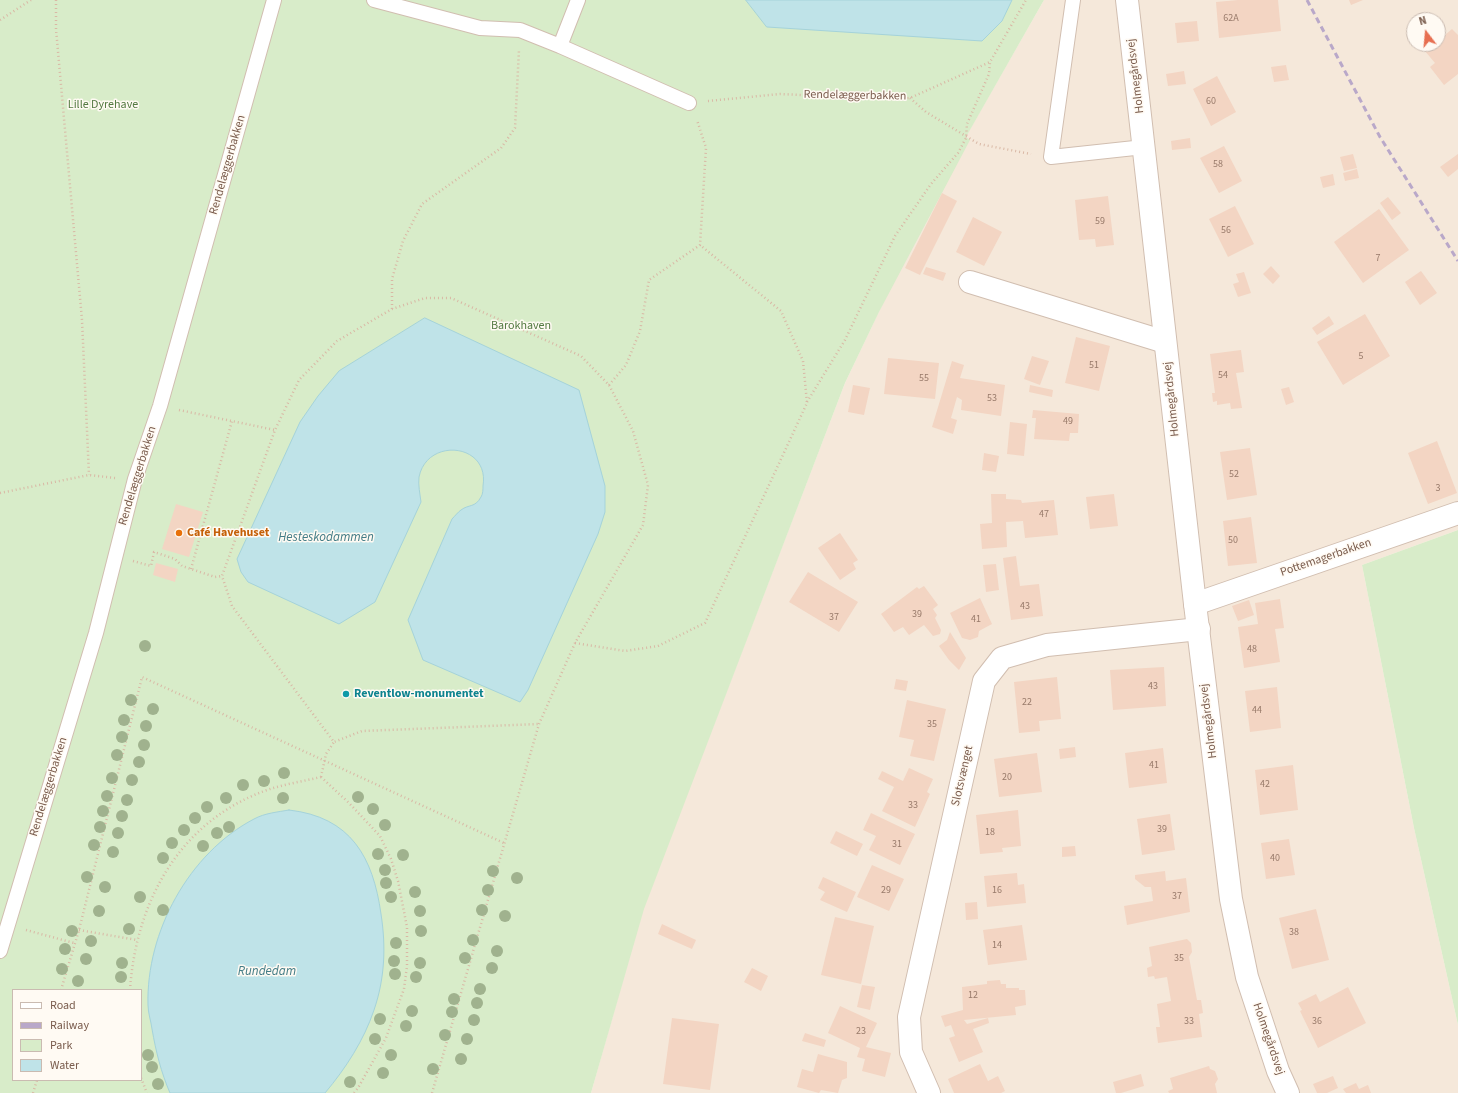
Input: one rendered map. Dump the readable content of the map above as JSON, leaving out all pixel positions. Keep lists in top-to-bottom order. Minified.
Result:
{"streets":{"street":["Holmegårdsvej","Pottemagerbakken","Slotsvænget"],"lane":["Rendelæggerbakken"]},"crossings":[["Holmegårdsvej","Pottemagerbakken"],["Holmegårdsvej","Slotsvænget"]],"water":["Hesteskodammen","Rundedam"],"parks":["Lille Dyrehave","Barokhaven"],"places":["Café Havehuset","Reventlow-monumentet"],"house_numbers":["62A","60","58","59","56","7","5","51","54","55","53","49","52","3","47","50","43","39","37","41","48","43","22","44","35","41","20","42","33","39","18","31","40","29","16","37","38","14","35","12","33","36","23"],"legend":["Road","Railway","Park","Water"],"north":"top"}
